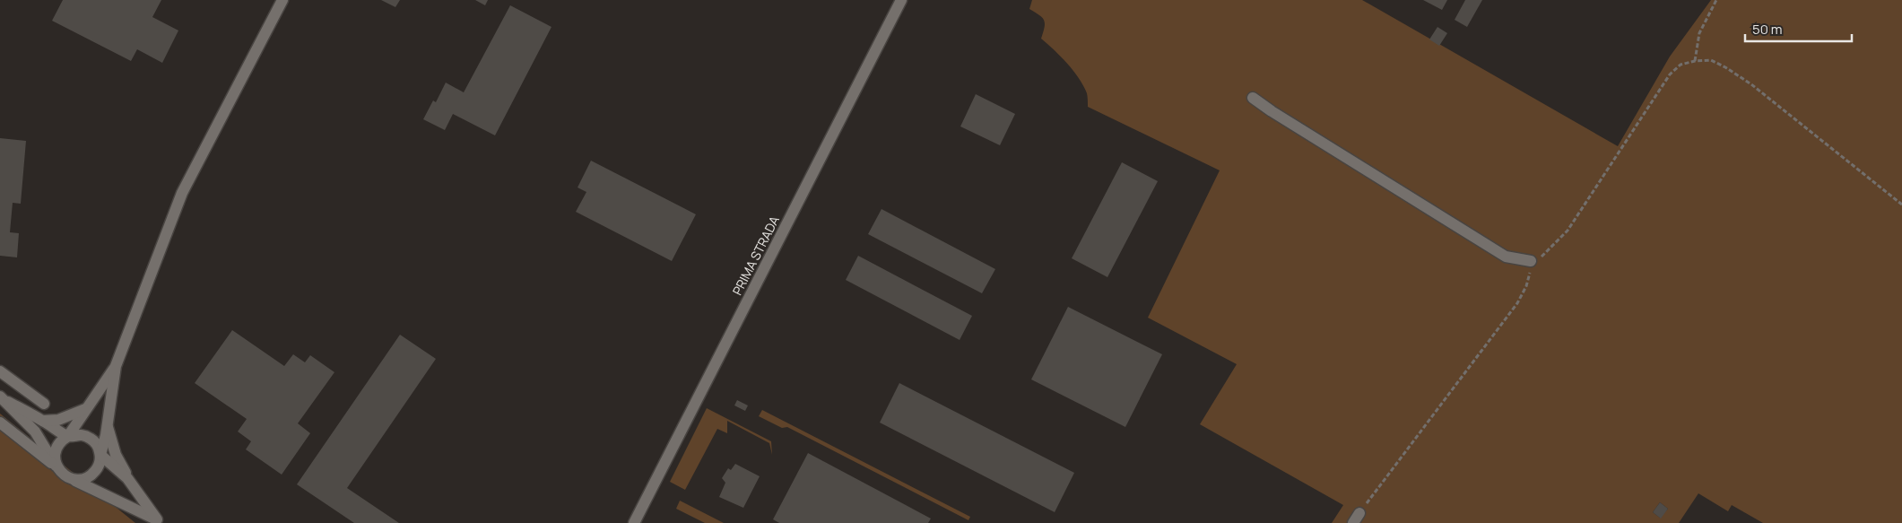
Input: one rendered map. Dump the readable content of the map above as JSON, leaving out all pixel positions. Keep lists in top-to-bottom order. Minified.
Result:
{"streets":{"street":["PRIMA STRADA"]},"scale_bar":"50 m"}
